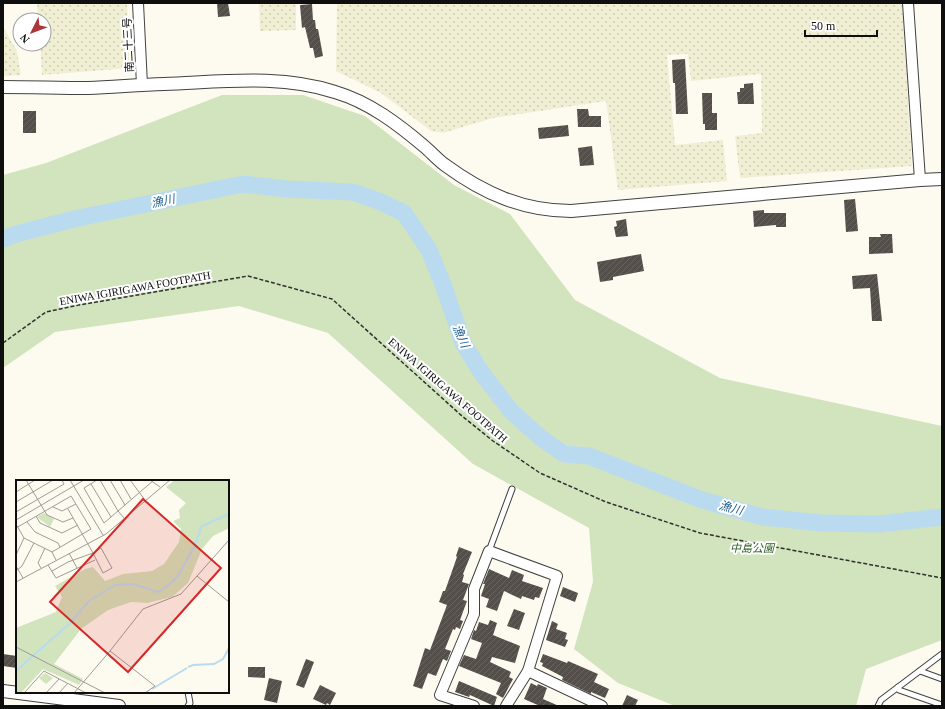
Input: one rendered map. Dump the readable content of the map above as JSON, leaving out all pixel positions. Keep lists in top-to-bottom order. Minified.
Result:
{"streets":{"street":["南二十三号"],"path":["ENIWA IGIRIGAWA FOOTPATH"]},"water":["漁川"],"parks":["中島公園"],"scale_bar":"50 m","north":"bottom left"}
